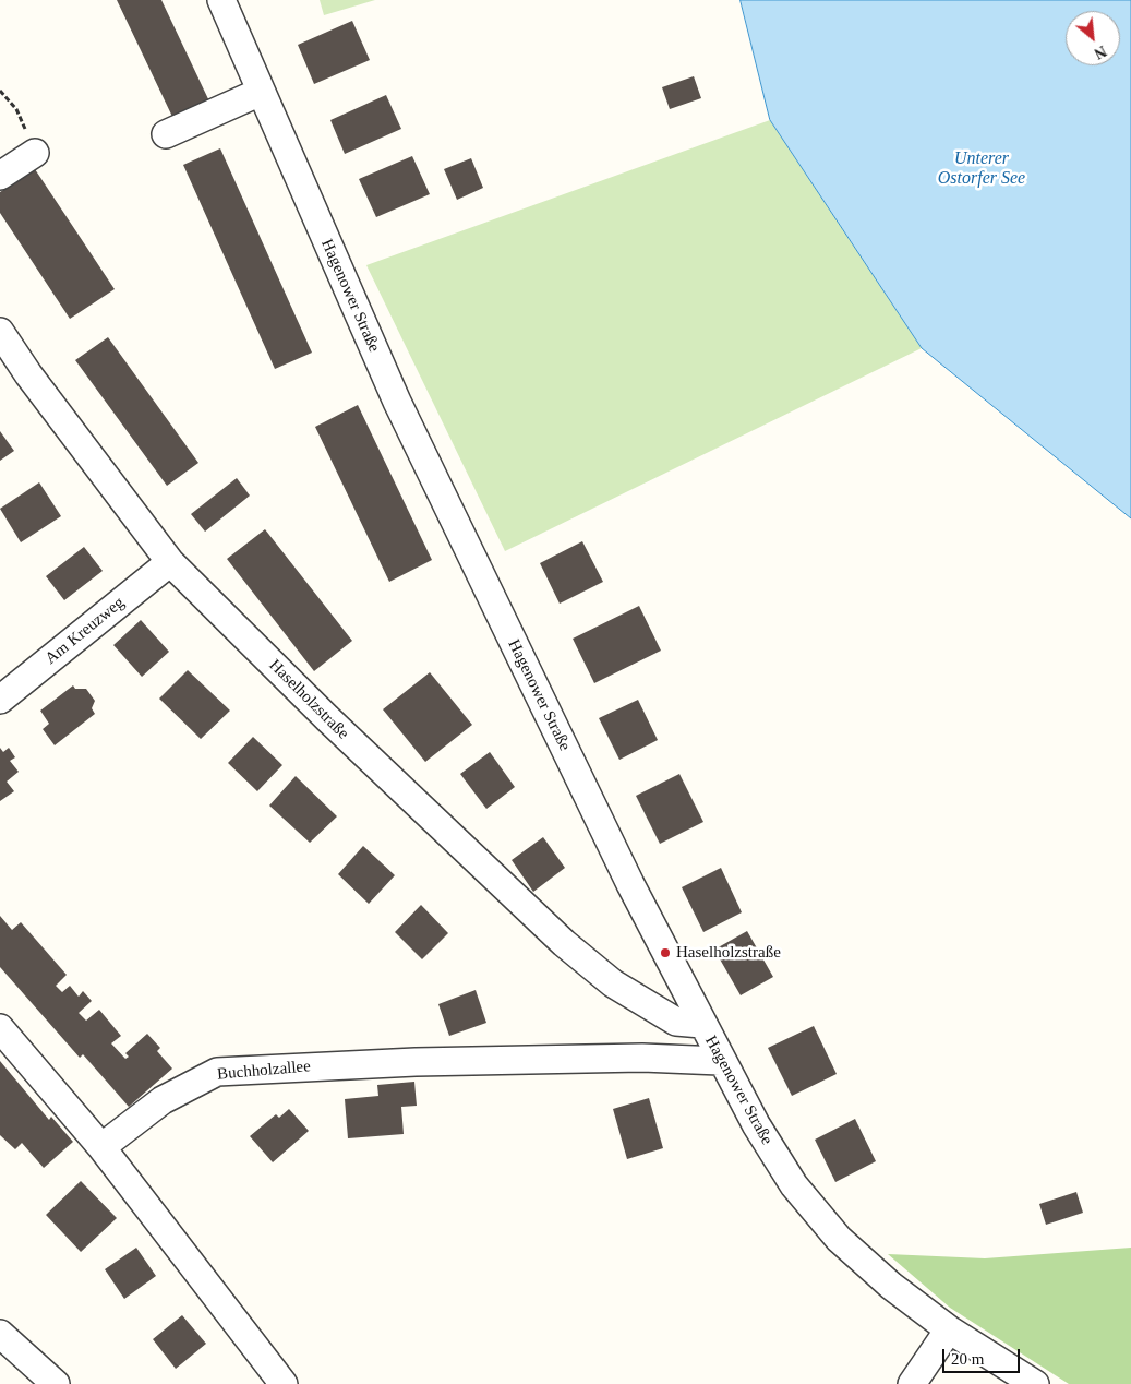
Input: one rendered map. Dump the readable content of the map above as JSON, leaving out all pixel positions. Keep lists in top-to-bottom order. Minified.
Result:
{"streets":{"street":["Hagenower Straße","Am Kreuzweg","Haselholzstraße","Buchholzallee"]},"crossings":[["Hagenower Straße","Haselholzstraße"],["Hagenower Straße","Buchholzallee"],["Am Kreuzweg","Haselholzstraße"]],"water":["Unterer Ostorfer See"],"places":["Haselholzstraße"],"scale_bar":"20 m","north":"bottom right"}
